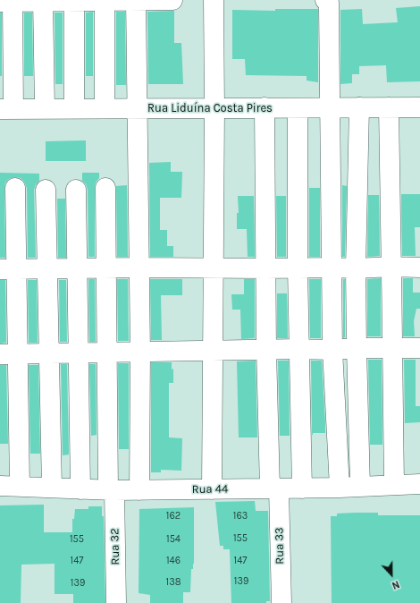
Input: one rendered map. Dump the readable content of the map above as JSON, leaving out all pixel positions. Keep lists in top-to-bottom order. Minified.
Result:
{"streets":{"street":["Rua Liduína Costa Pires","Rua 44","Rua 33","Rua 32"]},"crossings":[["Rua Liduína Costa Pires","Rua 33"],["Rua 44","Rua 33"],["Rua 44","Rua 32"]],"house_numbers":["162","163","155","155","154","147","146","147","139","138","139"],"north":"bottom"}
